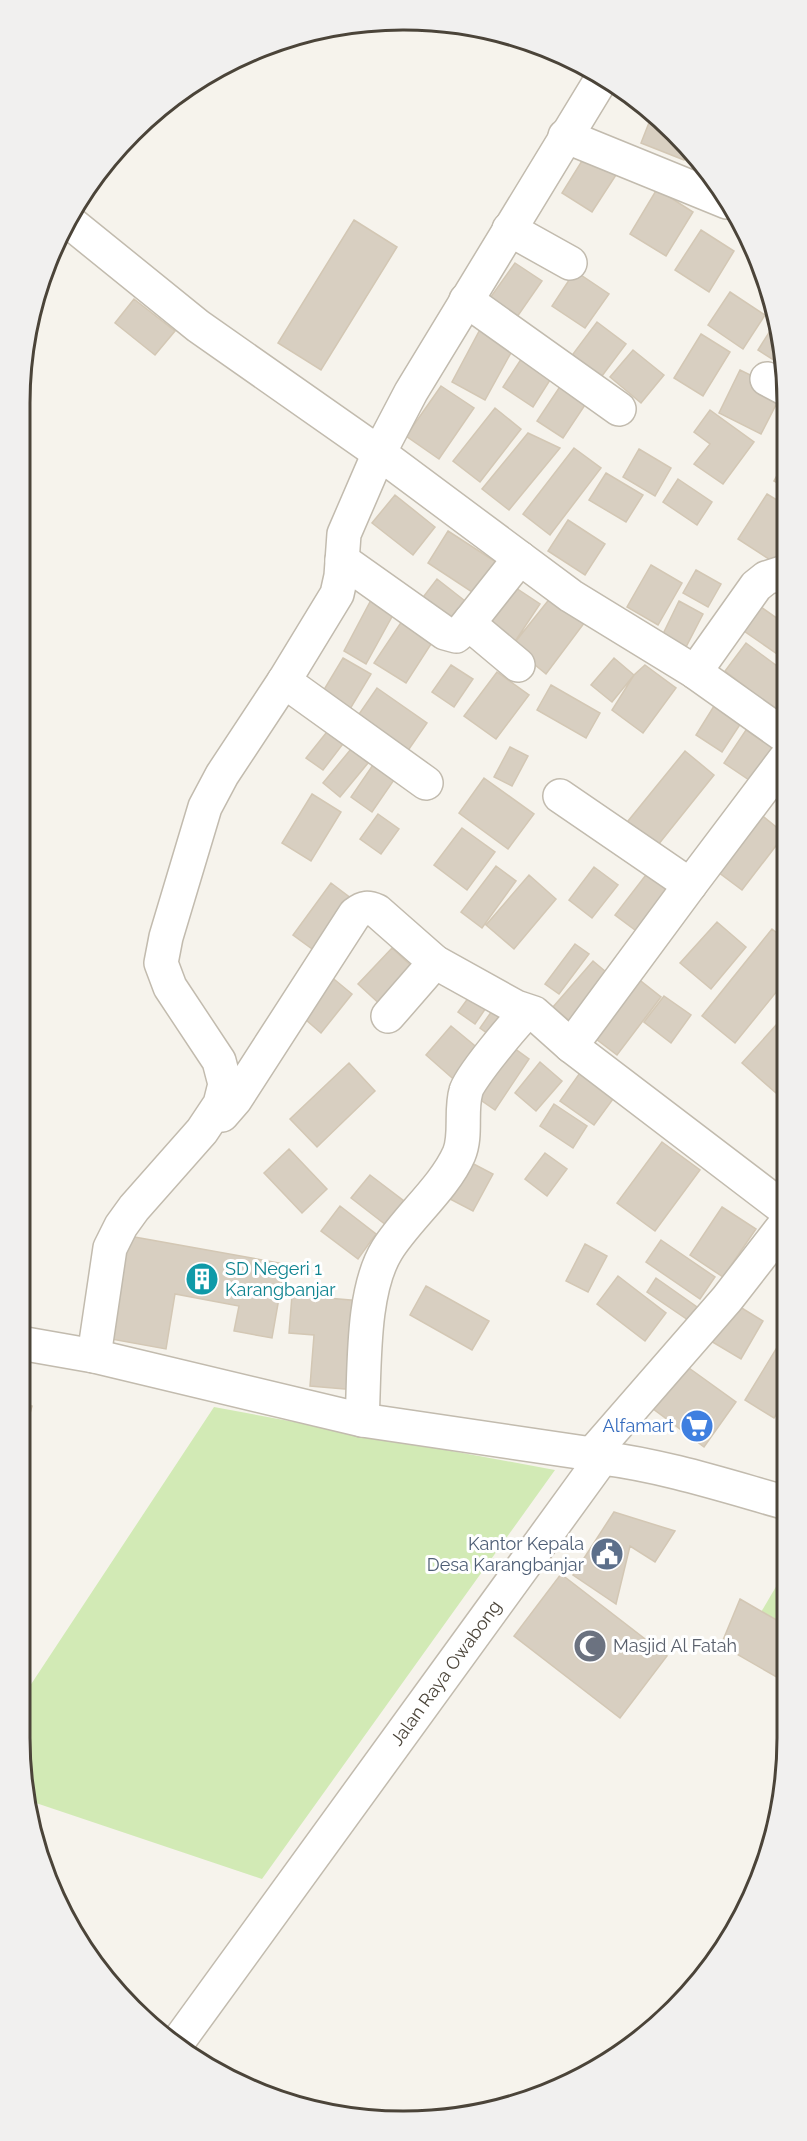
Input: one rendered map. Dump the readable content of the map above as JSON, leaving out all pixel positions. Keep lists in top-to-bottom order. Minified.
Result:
{"streets":{"street":["Jalan Raya Owabong"]},"places":{"building":["SD Negeri 1 Karangbanjar"],"supermarket":["Alfamart"],"public building":["Kantor Kepala Desa Karangbanjar"],"mosque":["Masjid Al Fatah"]}}
